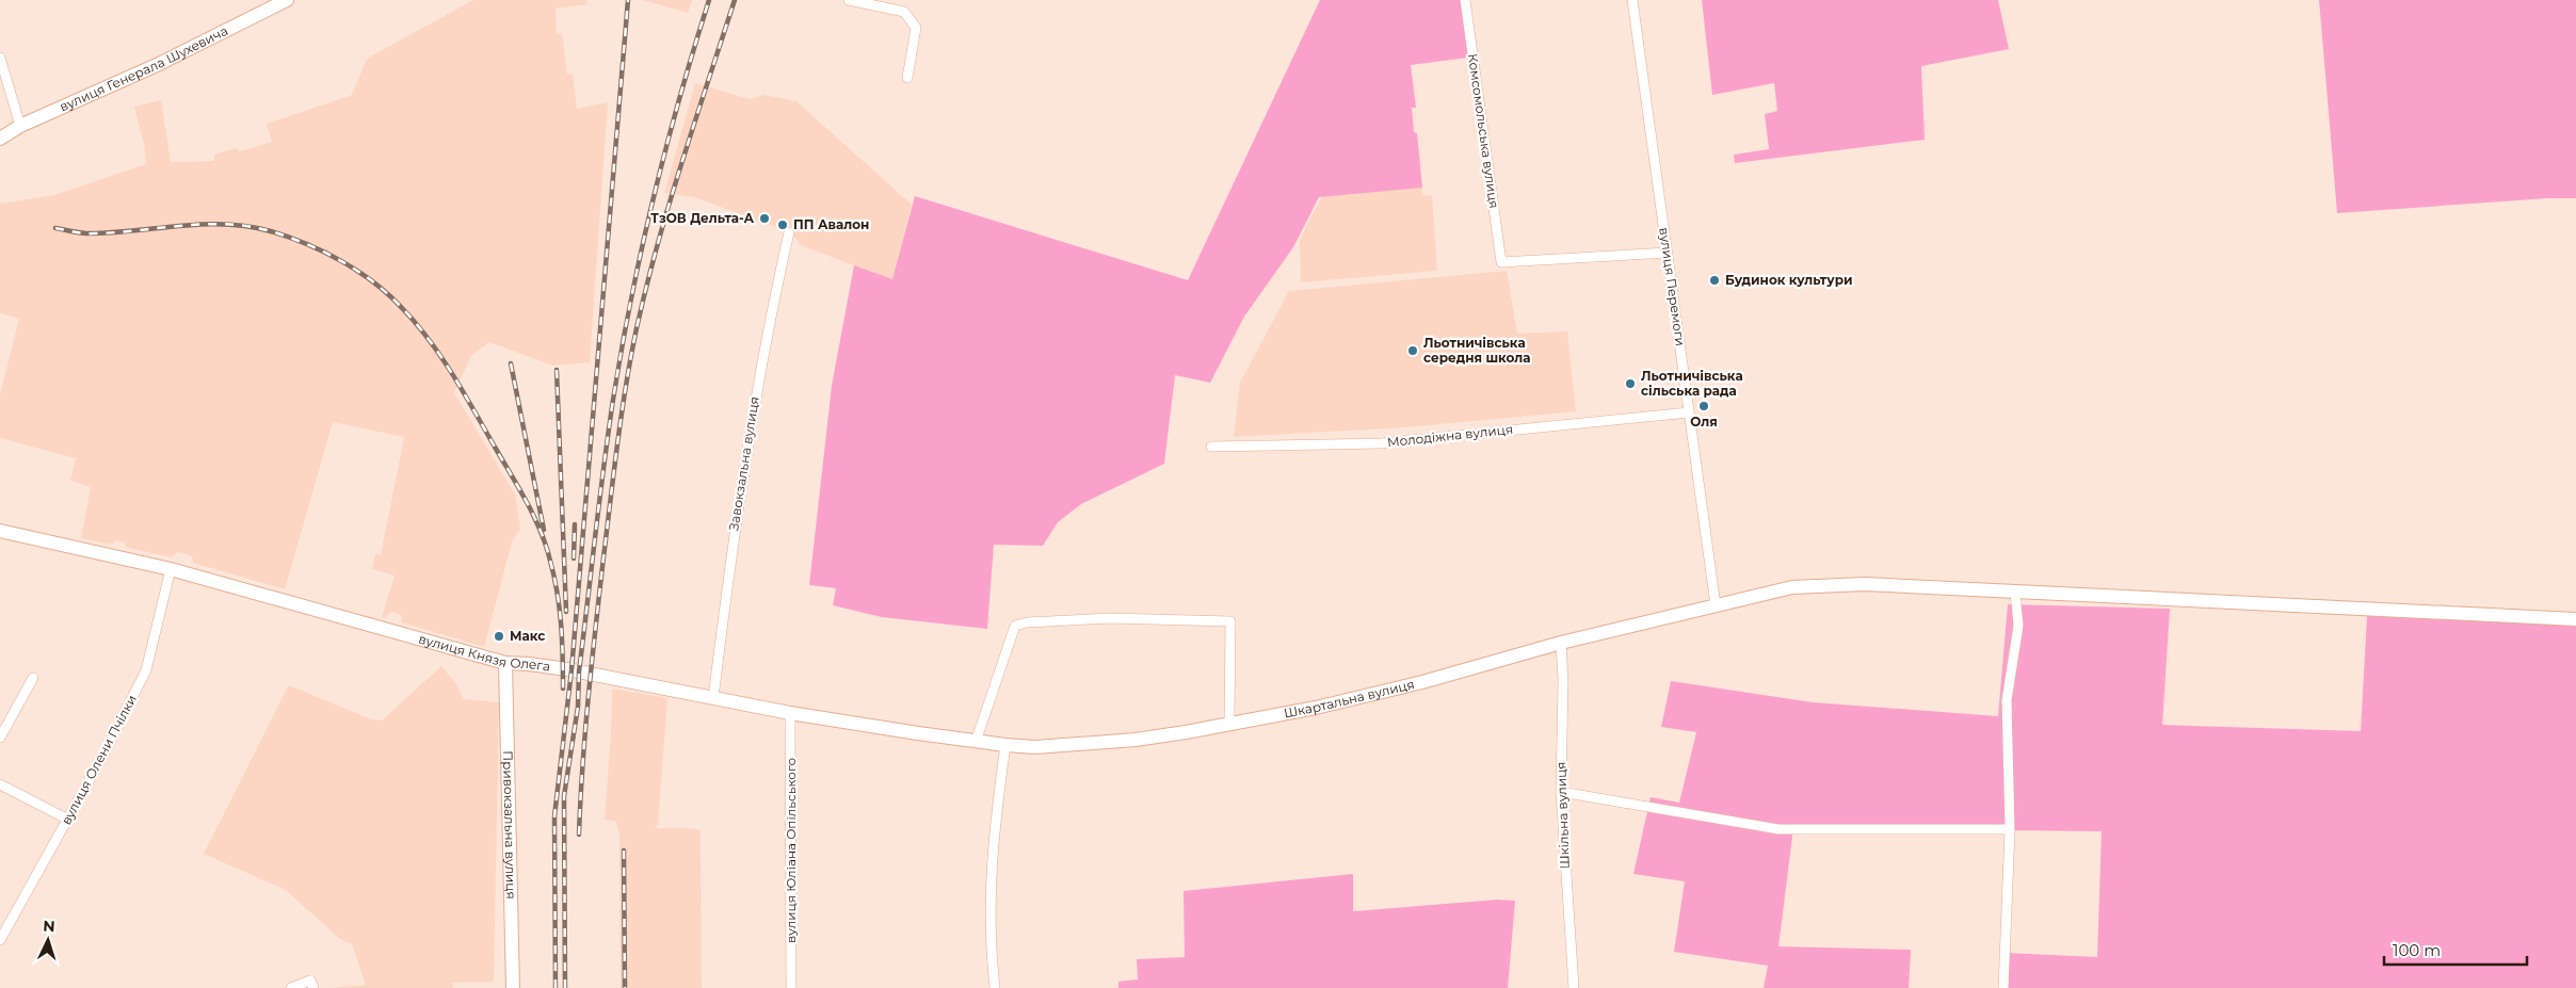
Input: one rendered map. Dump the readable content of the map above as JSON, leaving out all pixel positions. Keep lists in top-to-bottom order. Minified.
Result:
{"streets":{"street":["вулиця Генерала Шухевича","Комсомольська вулиця","вулиця Перемоги","Молодіжна вулиця","Завокзальна вулиця","вулиця Князя Олега","Шкартальна вулиця","вулиця Олени Пчілки","Шкільна вулиця","Привокзальна вулиця","вулиця Юліана Опільського"]},"crossings":[["Комсомольська вулиця","вулиця Перемоги"],["вулиця Перемоги","Молодіжна вулиця"],["вулиця Перемоги","Шкартальна вулиця"],["Завокзальна вулиця","вулиця Князя Олега"],["вулиця Князя Олега","Шкартальна вулиця"],["вулиця Князя Олега","вулиця Олени Пчілки"],["вулиця Князя Олега","Привокзальна вулиця"],["вулиця Князя Олега","вулиця Юліана Опільського"],["Шкартальна вулиця","Шкільна вулиця"]],"places":["ТзОВ Дельта-А","ПП Авалон","Будинок культури","Льотничівська середня школа","Льотничівська сільська рада","Оля","Макс"],"scale_bar":"100 m","north":"top"}
